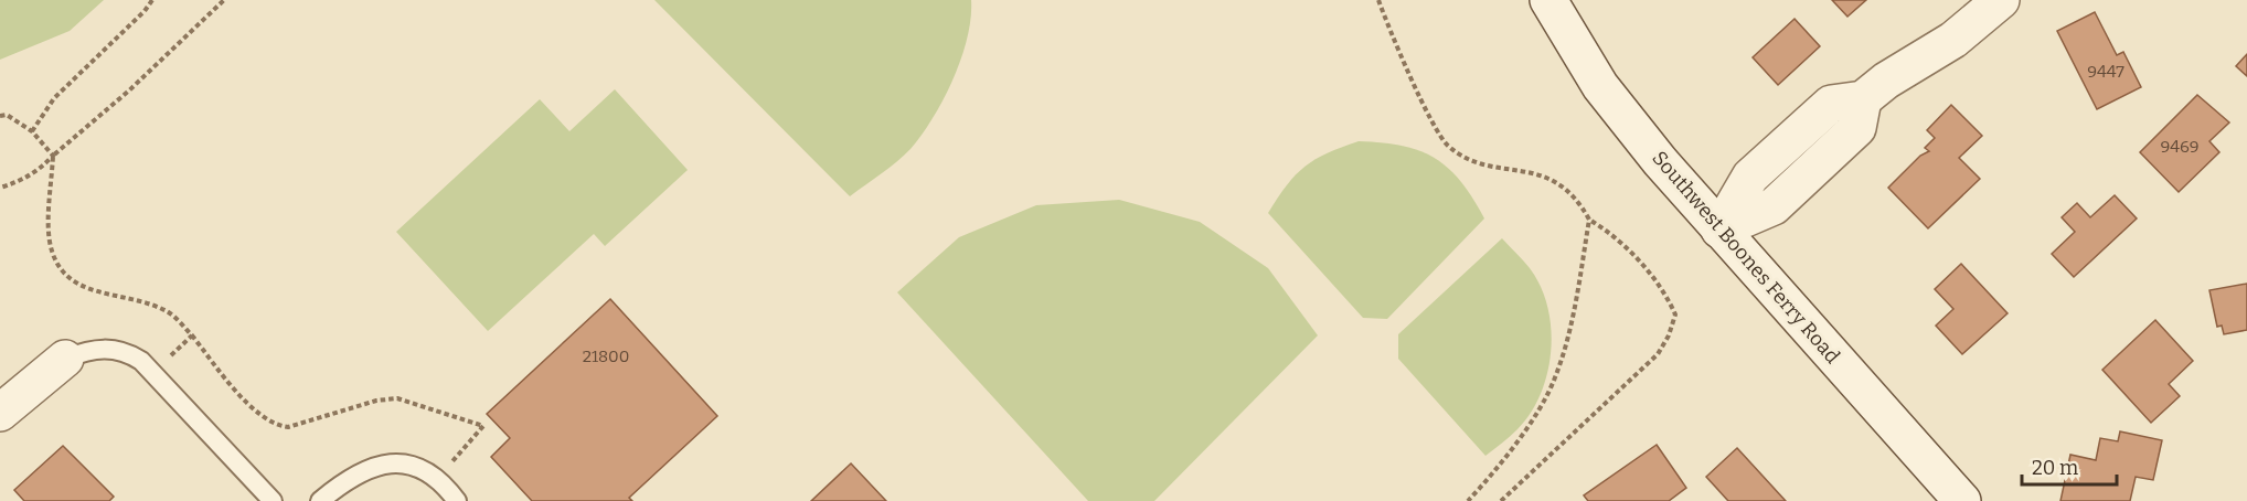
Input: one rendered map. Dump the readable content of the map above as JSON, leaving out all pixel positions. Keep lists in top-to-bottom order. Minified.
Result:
{"streets":{"main road":["Southwest Boones Ferry Road"]},"house_numbers":["9447","9469","21800"],"scale_bar":"20 m"}
